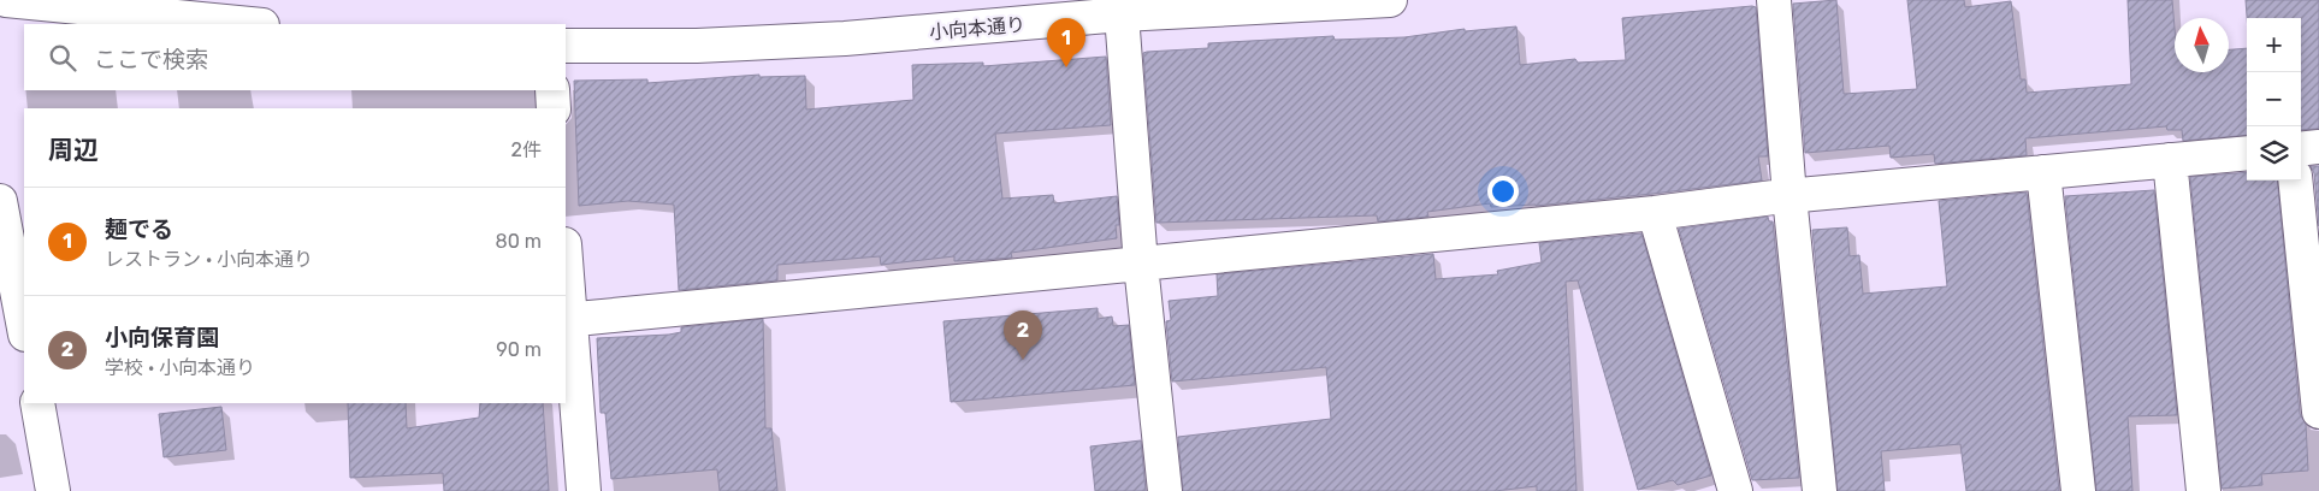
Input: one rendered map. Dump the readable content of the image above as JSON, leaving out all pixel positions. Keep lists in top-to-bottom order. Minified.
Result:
{"streets":{"street":["小向本通り"]},"north":"top","page":{"map_buttons":["+","−"],"pins":["1","2"],"search":"ここで検索","heading":["周辺","2件"],"list":[{"mark":"1","name":"麺でる","note":"レストラン · 小向本通り","value":"80 m"},{"mark":"2","name":"小向保育園","note":"学校 · 小向本通り","value":"90 m"}]}}
